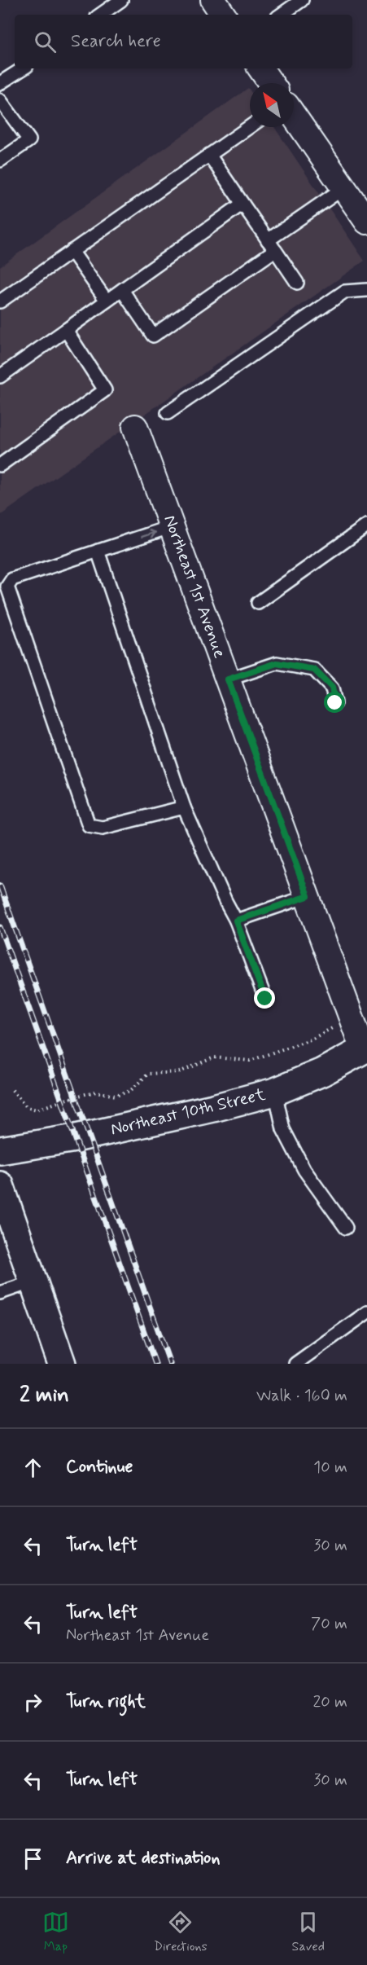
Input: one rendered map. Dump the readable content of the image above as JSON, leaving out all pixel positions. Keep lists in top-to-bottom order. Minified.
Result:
{"streets":{"street":["Northeast 1st Avenue","Northeast 10th Street"]},"crossings":[["Northeast 1st Avenue","Northeast 10th Street"]],"north":"top left","page":{"search":"Search here","heading":["2 min","Walk · 160 m"],"list":[["Continue","10 m"],["Turn left","30 m"],["Turn left","Northeast 1st Avenue","70 m"],["Turn right","20 m"],["Turn left","30 m"],"Arrive at destination"],"nav":["Map","Directions","Saved"]}}
